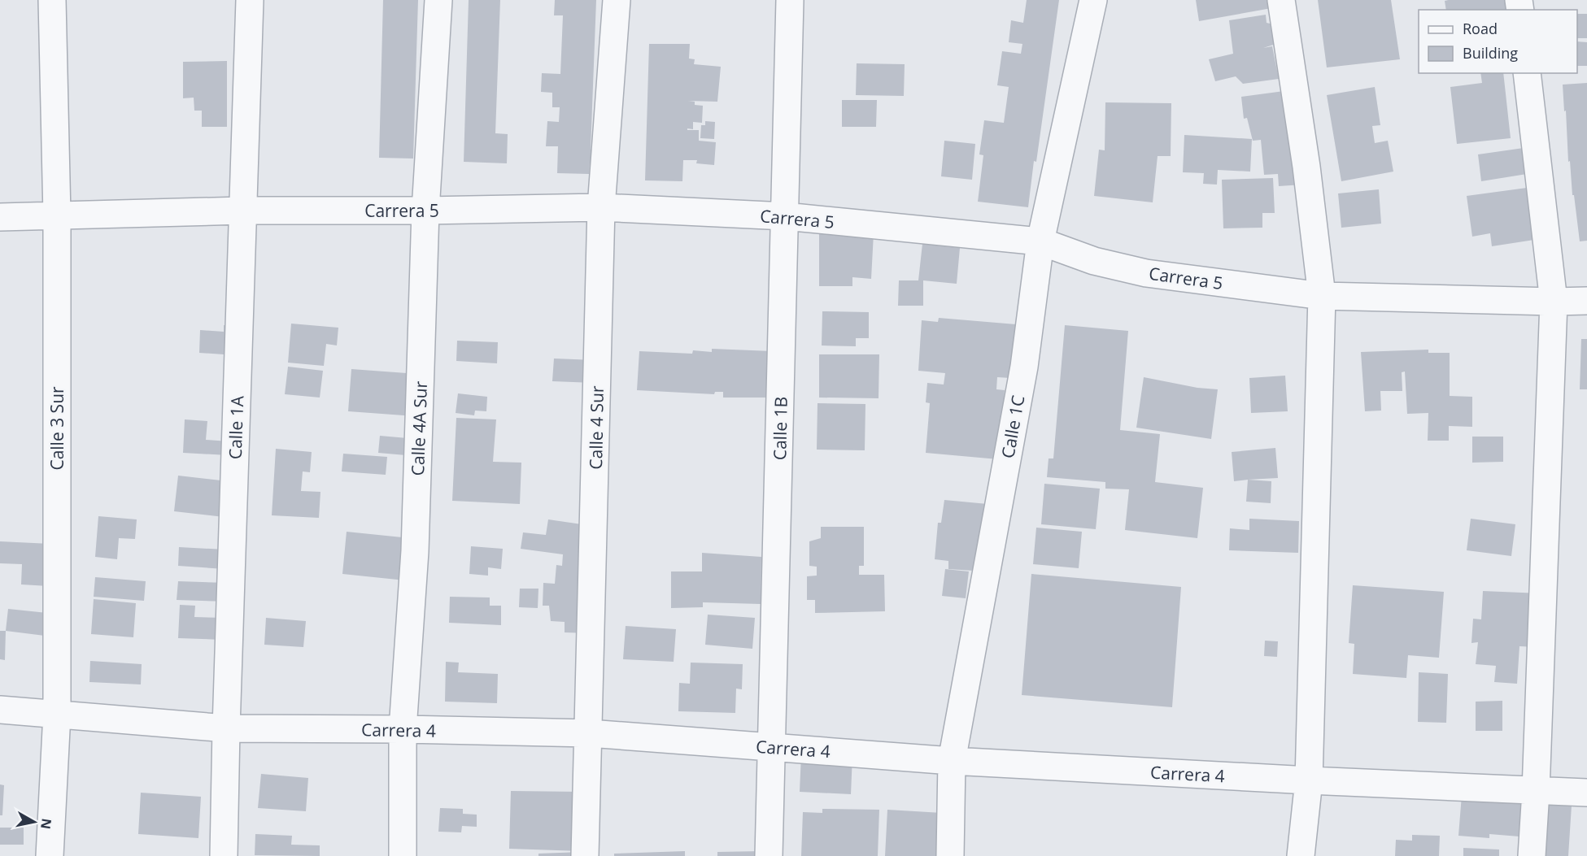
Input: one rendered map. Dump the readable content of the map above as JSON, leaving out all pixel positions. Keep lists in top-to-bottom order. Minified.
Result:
{"streets":{"street":["Carrera 5","Calle 1C","Calle 1A","Calle 4 Sur","Calle 3 Sur","Calle 4A Sur","Calle 1B","Carrera 4"]},"crossings":[["Carrera 5","Calle 1C"],["Carrera 5","Calle 1A"],["Carrera 5","Calle 4 Sur"],["Carrera 5","Calle 3 Sur"],["Carrera 5","Calle 4A Sur"],["Carrera 5","Calle 1B"],["Calle 1C","Carrera 4"],["Calle 1A","Carrera 4"],["Calle 4 Sur","Carrera 4"],["Calle 3 Sur","Carrera 4"],["Calle 4A Sur","Carrera 4"],["Calle 1B","Carrera 4"]],"legend":["Road","Building"],"north":"right"}
